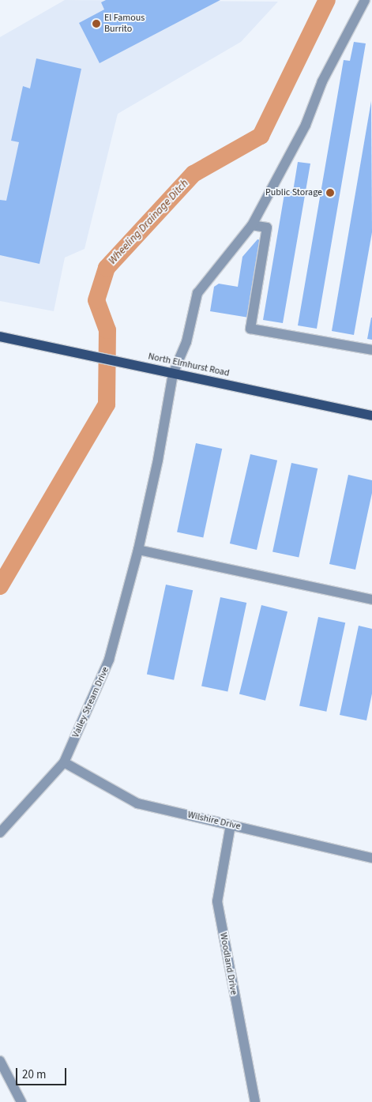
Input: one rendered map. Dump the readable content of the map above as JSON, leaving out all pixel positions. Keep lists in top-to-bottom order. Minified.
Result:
{"streets":{"main road":["North Elmhurst Road"],"street":["Valley Stream Drive","Wilshire Drive","Woodland Drive"]},"crossings":[["North Elmhurst Road","Valley Stream Drive"],["Valley Stream Drive","Wilshire Drive"],["Wilshire Drive","Woodland Drive"]],"water":["Wheeling Drainage Ditch"],"places":["El Famous Burrito","Public Storage"],"scale_bar":"20 m"}
